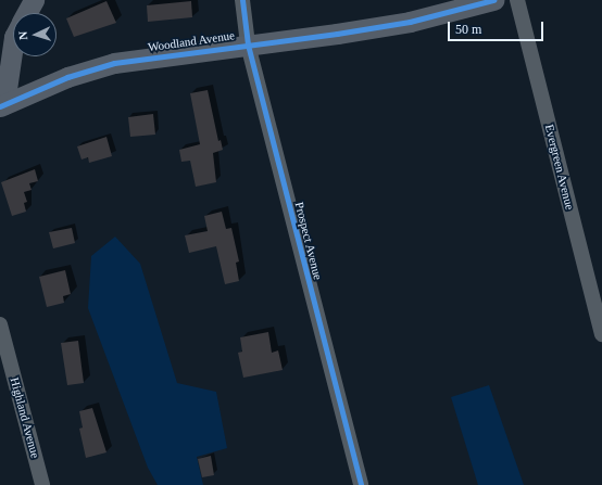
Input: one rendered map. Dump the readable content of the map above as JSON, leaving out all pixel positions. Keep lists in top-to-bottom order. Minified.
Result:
{"streets":{"street":["Woodland Avenue","Evergreen Avenue","Prospect Avenue","Highland Avenue"]},"crossings":[["Woodland Avenue","Prospect Avenue"]],"scale_bar":"50 m","north":"left"}
